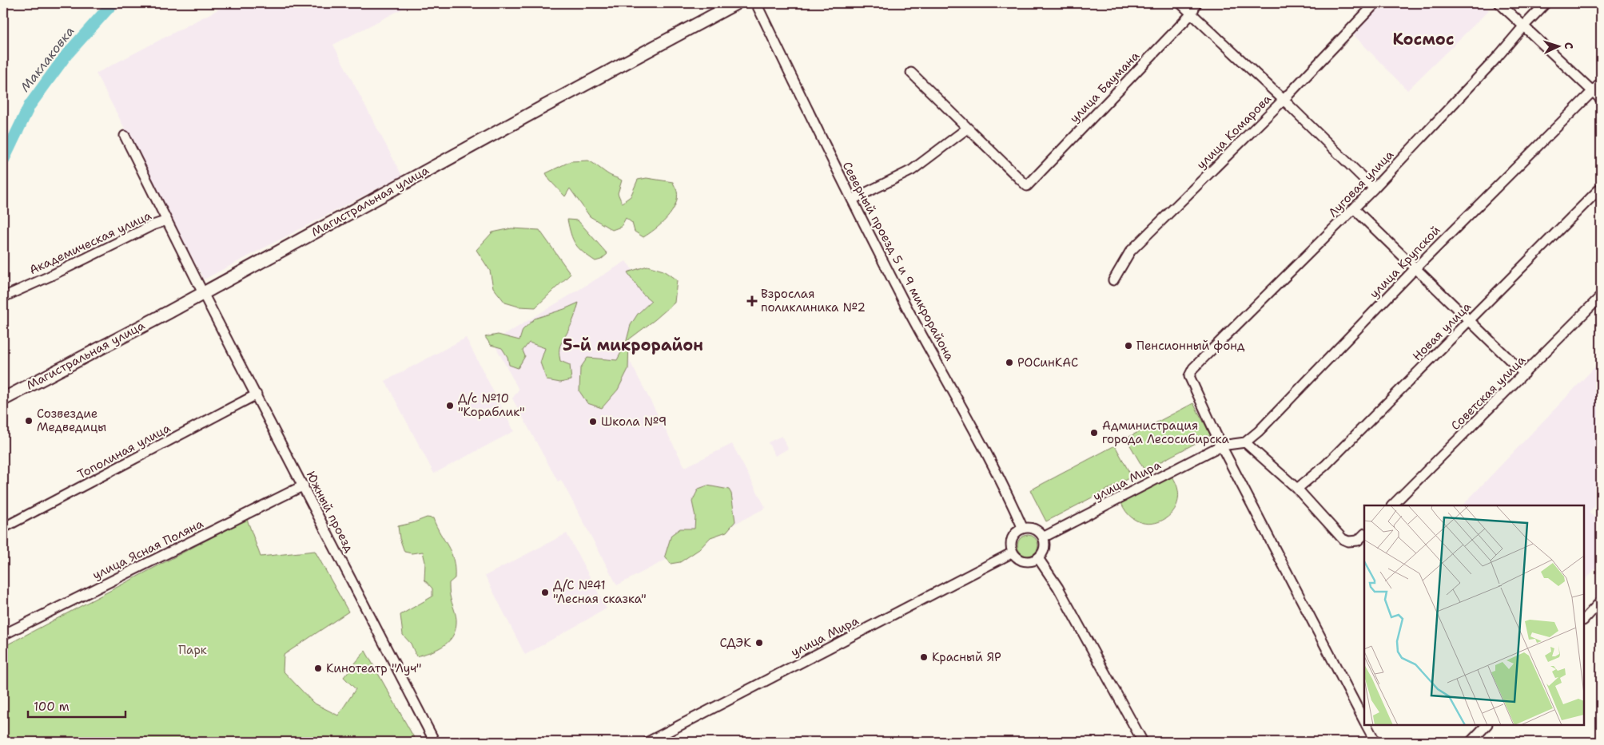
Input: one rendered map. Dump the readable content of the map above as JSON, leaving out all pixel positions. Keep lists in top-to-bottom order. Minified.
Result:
{"streets":{"main road":["Магистральная улица"],"street":["улица Баумана","улица Комарова","Луговая улица","Академическая улица","Северный проезд 5 и 9 микрорайона","улица Крупской","Новая улица","Советская улица","Тополиная улица","улица Мира","Южный проезд","улица Ясная Поляна"]},"crossings":[["Луговая улица","улица Мира"],["Магистральная улица","Южный проезд"],["Академическая улица","Южный проезд"],["Северный проезд 5 и 9 микрорайона","улица Мира"],["Тополиная улица","Южный проезд"],["Южный проезд","улица Ясная Поляна"]],"districts":["Космос","5-й микрорайон"],"water":["Маклаковка"],"parks":["Парк"],"places":{"health":["Взрослая поликлиника №2"],"other":["Пенсионный фонд","РОСинКАС","Д/с №10 \"Кораблик\"","Созвездие Медведицы","Школа №9","Администрация города Лесосибирска","Д/С №41 \"Лесная сказка\"","СДЭК","Красный ЯР","Кинотеатр \"Луч\""]},"scale_bar":"100 m","north":"right"}
